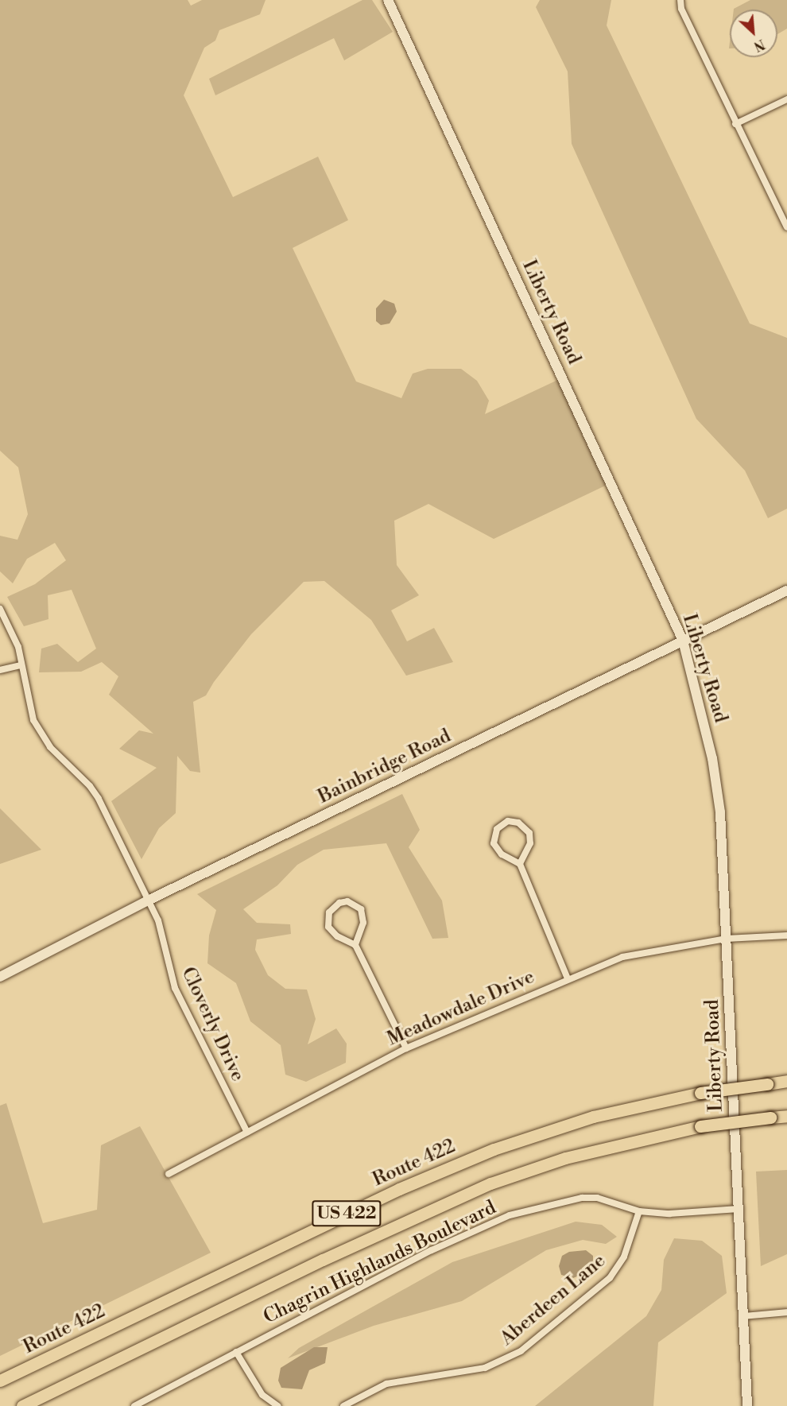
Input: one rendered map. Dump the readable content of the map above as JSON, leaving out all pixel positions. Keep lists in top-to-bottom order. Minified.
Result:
{"streets":{"highway":["Route 422","US 422"],"street":["Liberty Road","Bainbridge Road","Meadowdale Drive","Cloverly Drive","Chagrin Highlands Boulevard","Aberdeen Lane"]},"crossings":[["Liberty Road","Bainbridge Road"],["Liberty Road","Meadowdale Drive"],["Liberty Road","Chagrin Highlands Boulevard"],["Bainbridge Road","Cloverly Drive"],["Meadowdale Drive","Cloverly Drive"],["Chagrin Highlands Boulevard","Aberdeen Lane"]],"north":"bottom right"}
